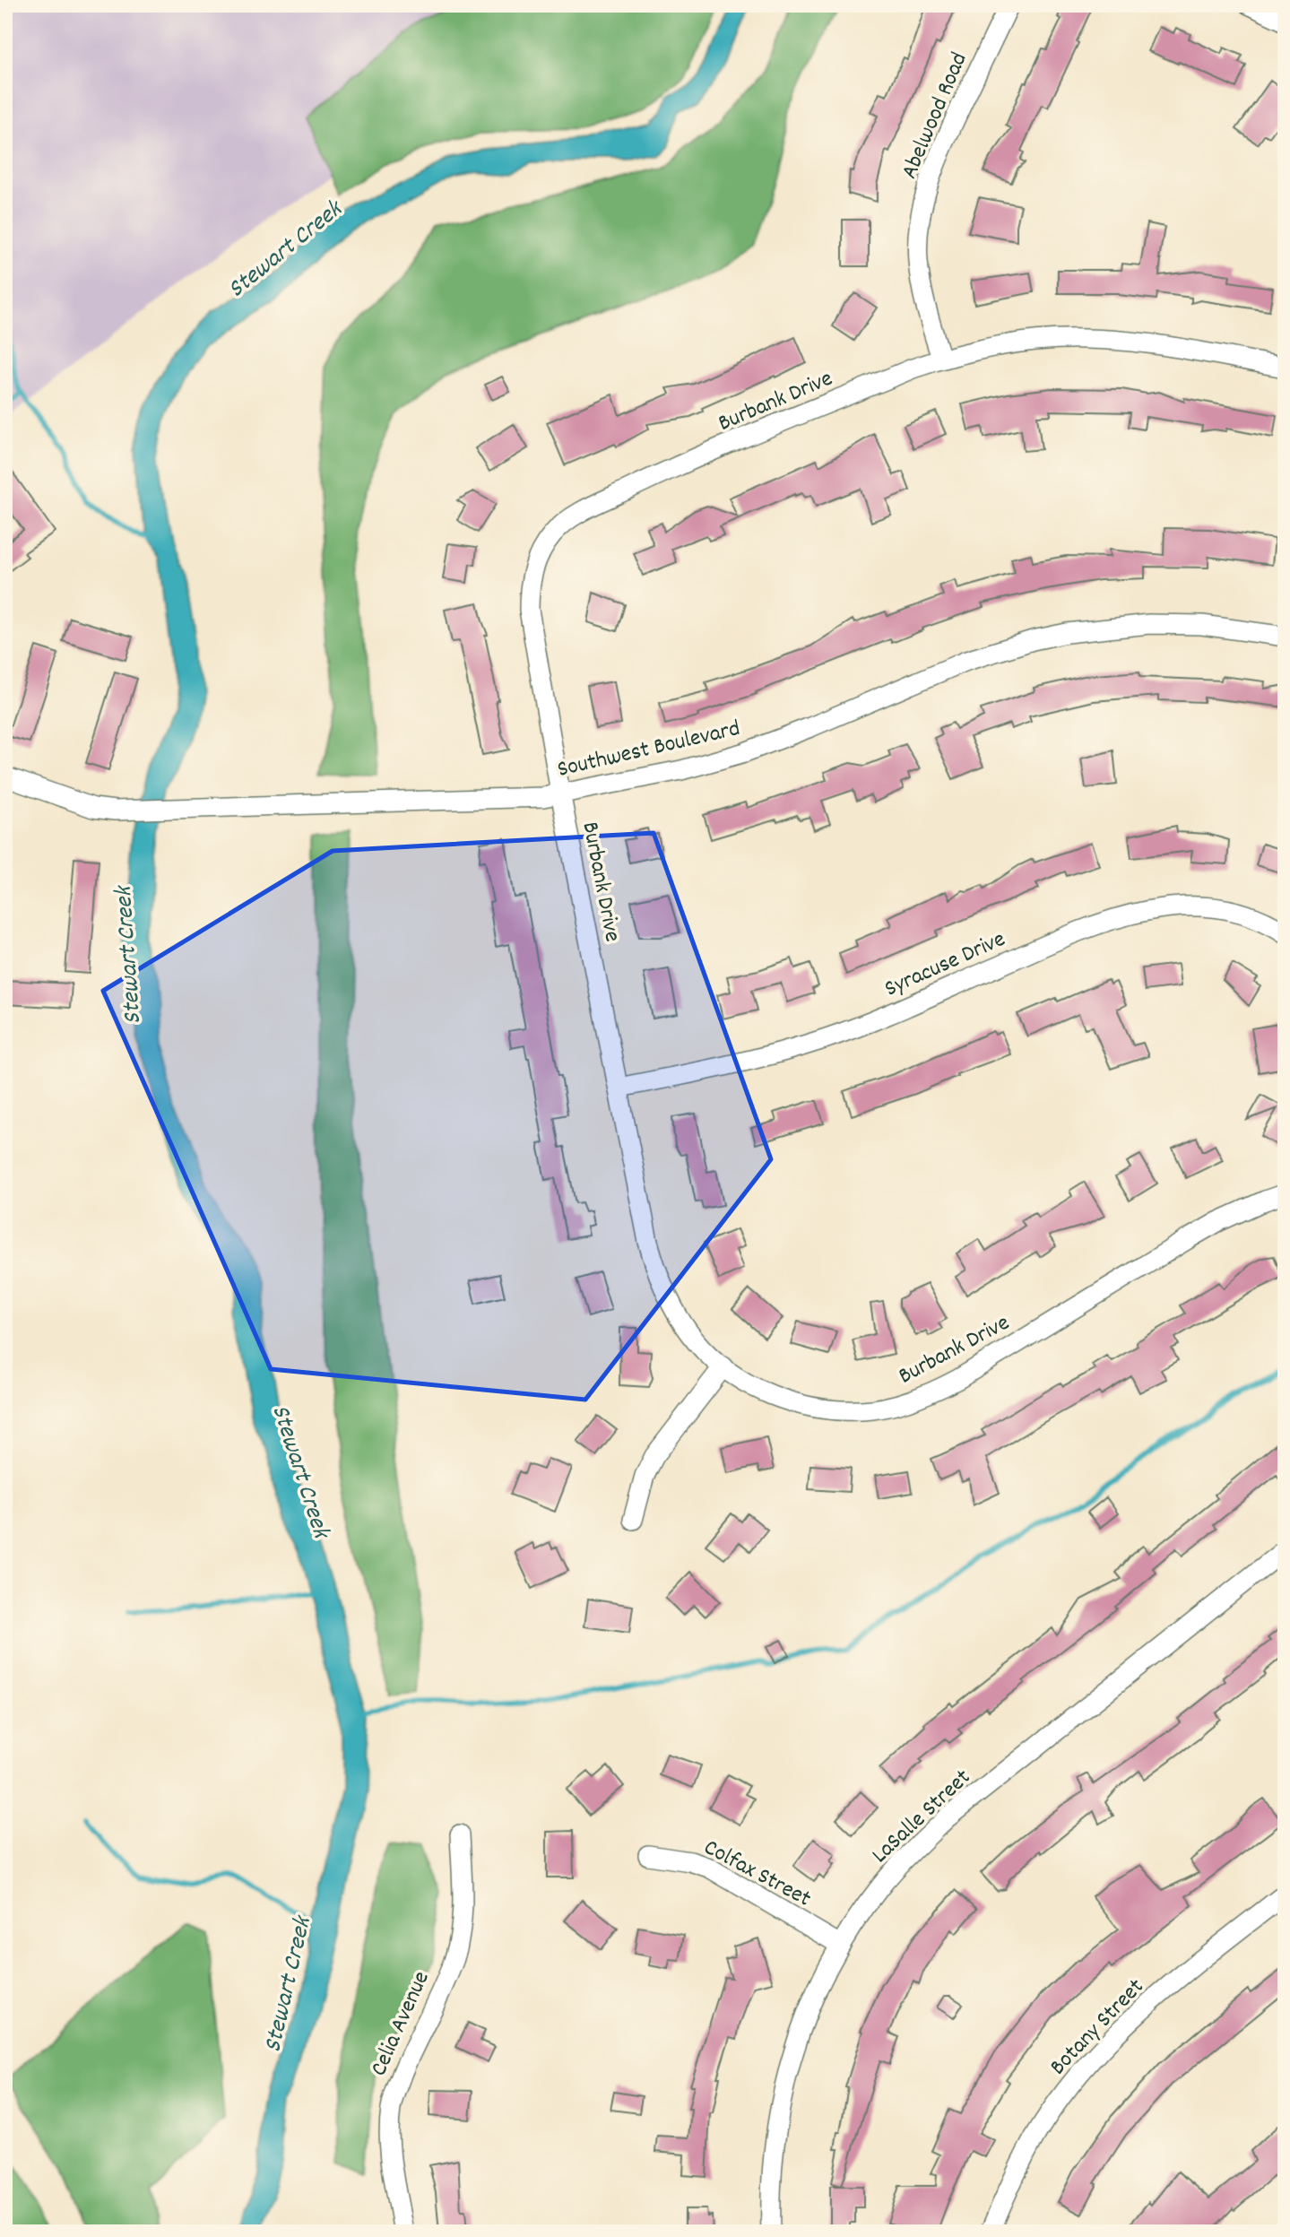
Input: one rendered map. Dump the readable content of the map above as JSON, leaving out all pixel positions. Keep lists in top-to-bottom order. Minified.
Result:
{"streets":{"street":["Abelwood Road","Burbank Drive","Southwest Boulevard","Syracuse Drive","LaSalle Street","Colfax Street","Celia Avenue","Botany Street"]},"crossings":[["Abelwood Road","Burbank Drive"],["Burbank Drive","Southwest Boulevard"],["Burbank Drive","Syracuse Drive"],["LaSalle Street","Colfax Street"]],"water":["Stewart Creek"]}
